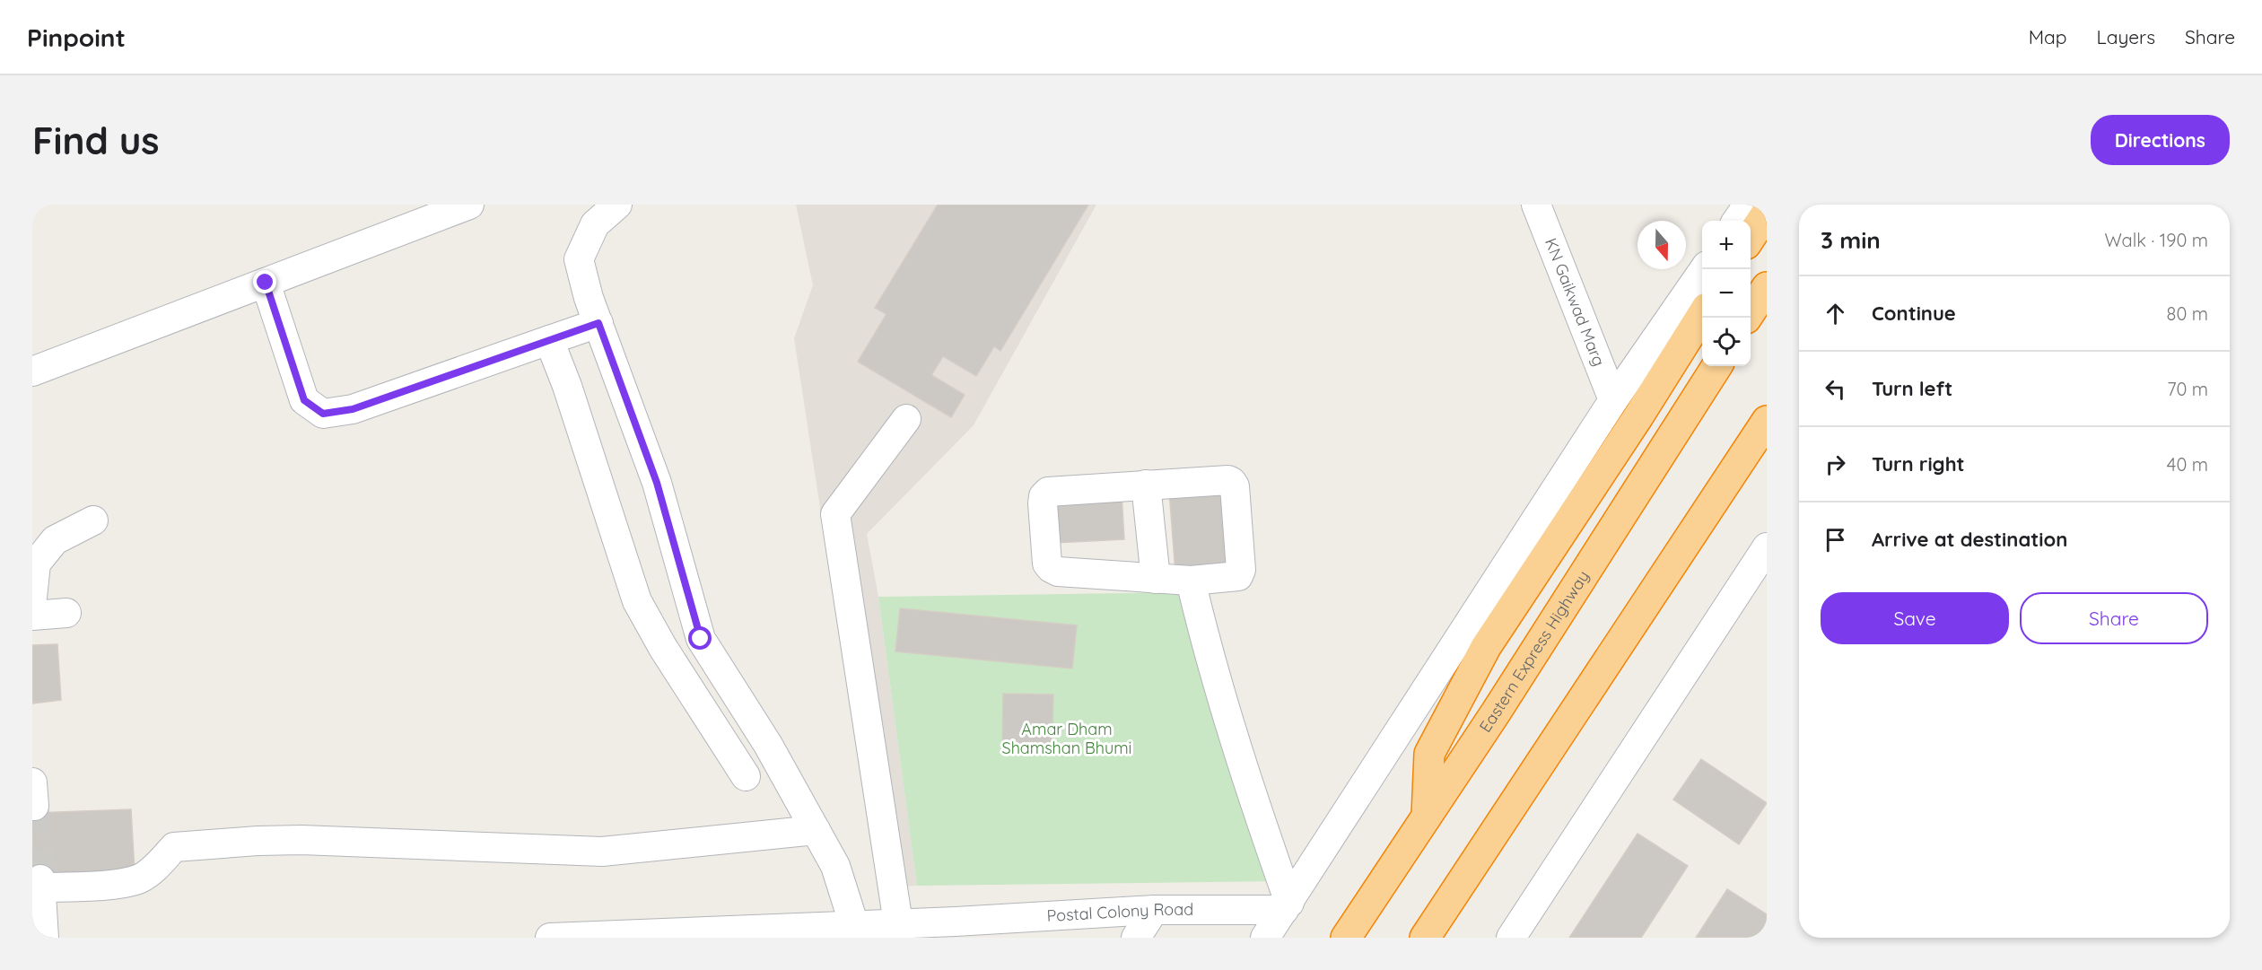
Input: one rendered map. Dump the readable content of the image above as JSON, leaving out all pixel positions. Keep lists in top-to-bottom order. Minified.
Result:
{"streets":{"highway":["Eastern Express Highway"],"street":["KN Gaikwad Marg","Postal Colony Road"]},"parks":["Amar Dham Shamshan Bhumi"],"north":"bottom","page":{"header":"Pinpoint","nav":["Map","Layers","Share"],"buttons":["Directions",["Save","Share"]],"title":"Find us","heading":["3 min","Walk · 190 m"],"map_buttons":["+","−"],"list":[["Continue","80 m"],["Turn left","70 m"],["Turn right","40 m"],"Arrive at destination"]}}
